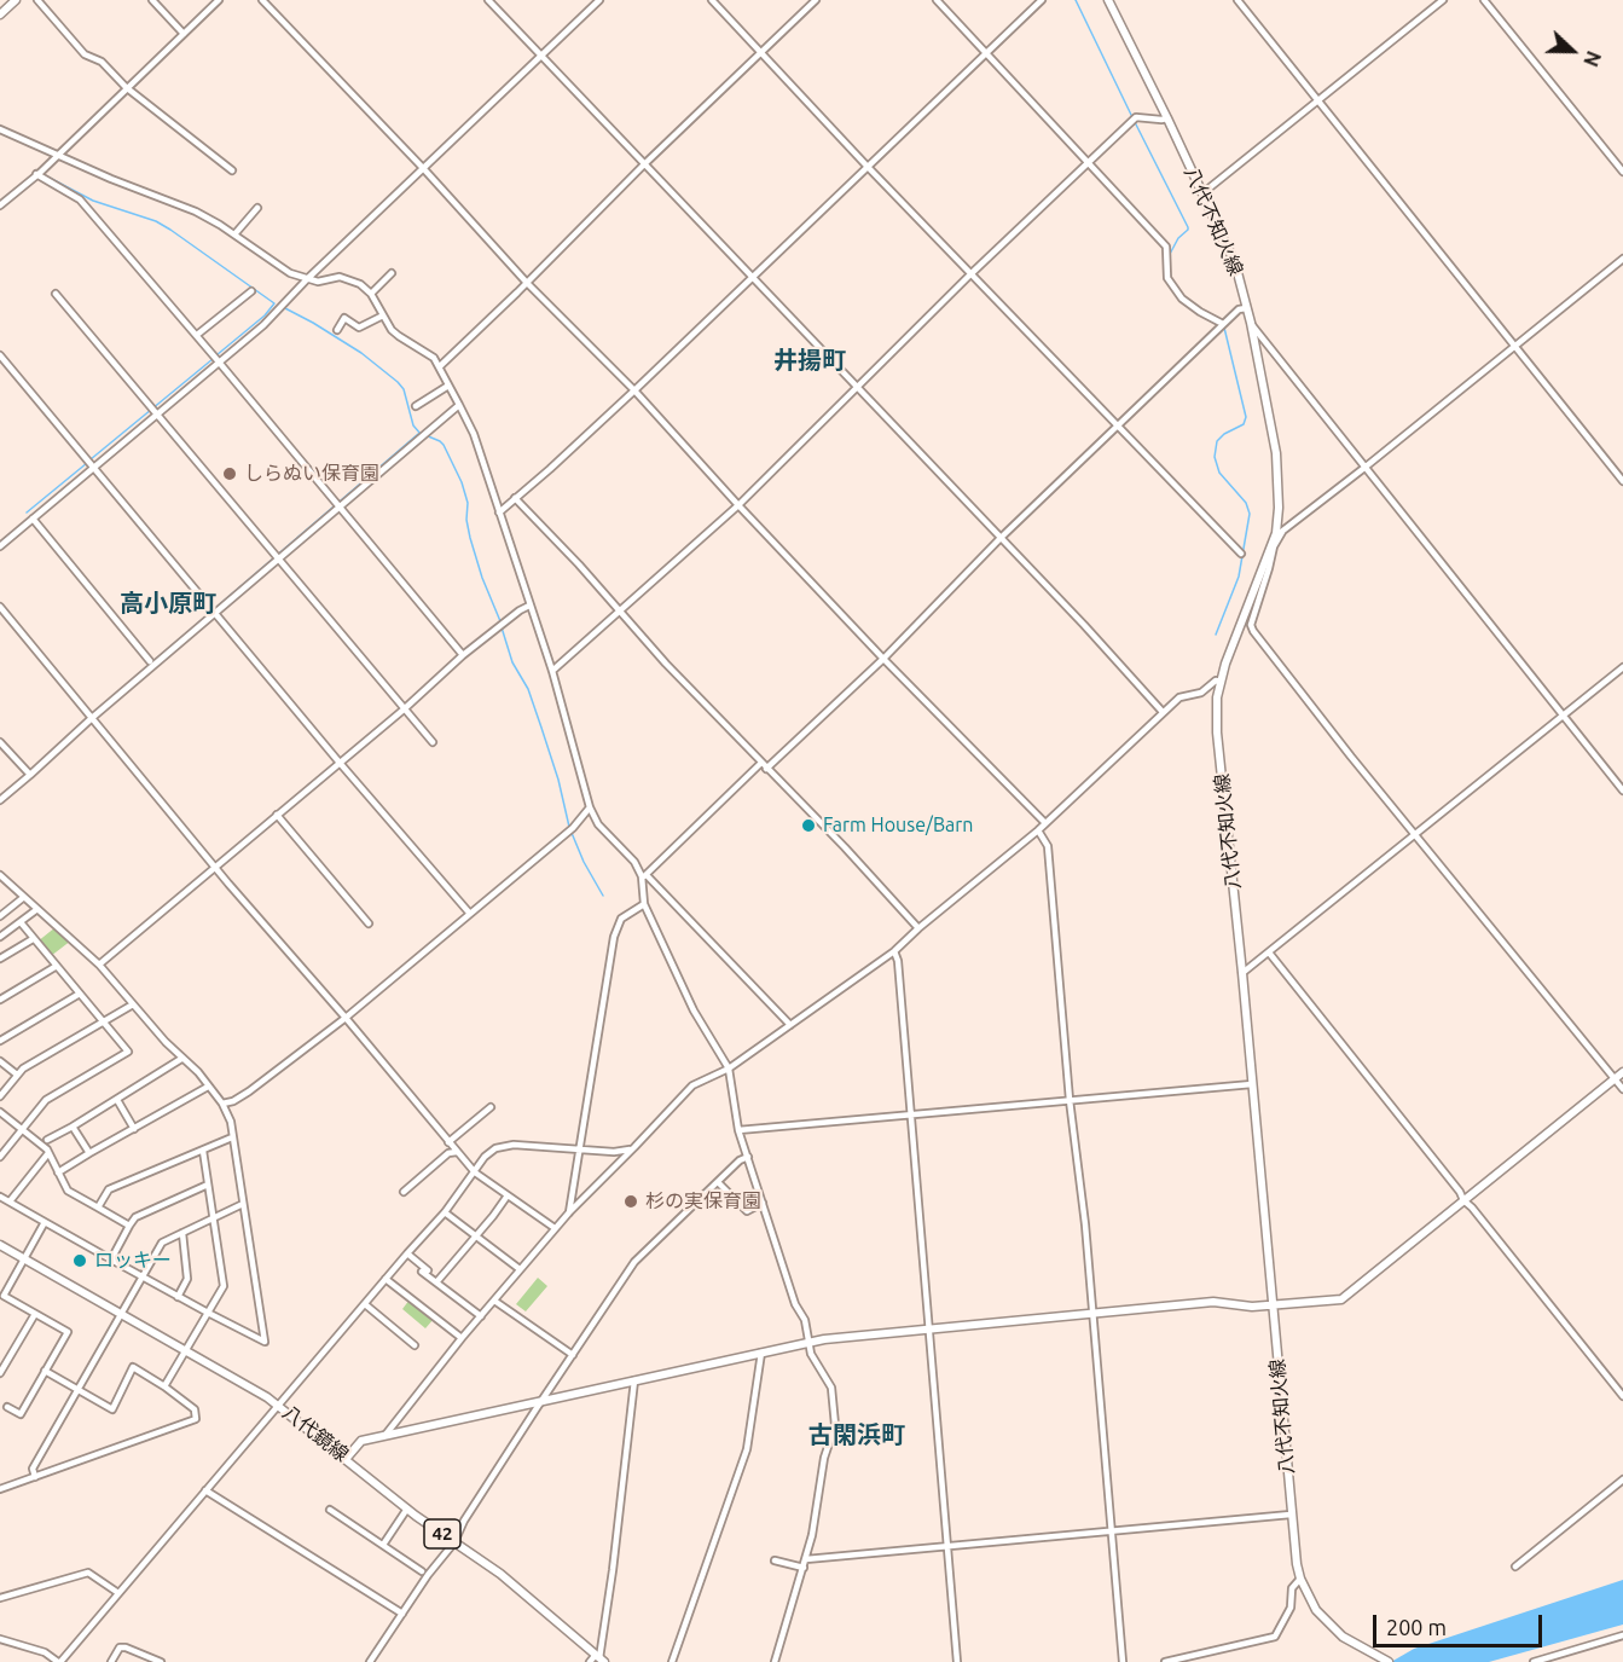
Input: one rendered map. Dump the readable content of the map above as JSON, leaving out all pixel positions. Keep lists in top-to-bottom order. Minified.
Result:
{"streets":{"main road":["八代不知火線","八代鏡線","42"]},"districts":["井揚町","高小原町","古閑浜町"],"places":["しらぬい保育園","Farm House/Barn","杉の実保育園","ロッキー"],"scale_bar":"200 m","north":"right"}
